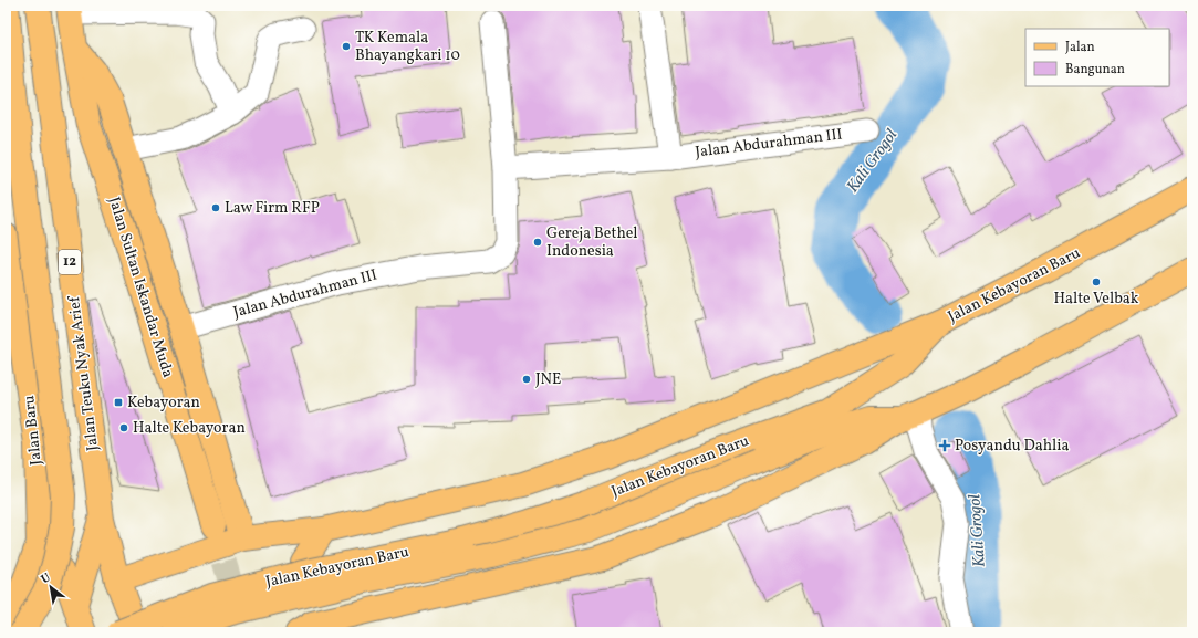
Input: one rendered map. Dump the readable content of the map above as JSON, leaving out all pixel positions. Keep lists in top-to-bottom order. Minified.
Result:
{"streets":{"main road":["12","Jalan Kebayoran Baru","Jalan Sultan Iskandar Muda","Jalan Teuku Nyak Arief","Jalan Baru"],"street":["Jalan Abdurahman III"]},"water":["Kali Grogol"],"places":{"other":["TK Kemala Bhayangkari 10","Law Firm RFP","Gereja Bethel Indonesia","Halte Velbak","JNE","Halte Kebayoran"],"transit":["Kebayoran"],"health":["Posyandu Dahlia"]},"legend":["Jalan","Bangunan"],"north":"top left"}
